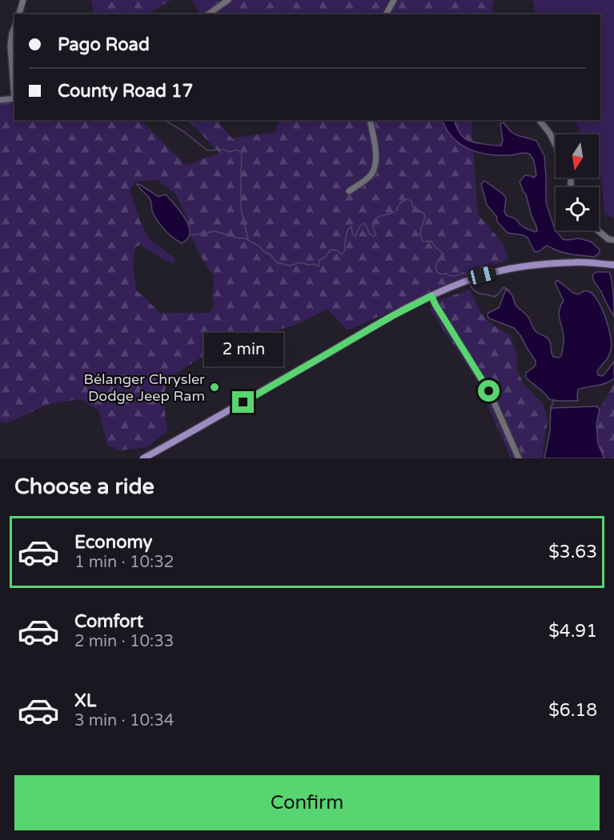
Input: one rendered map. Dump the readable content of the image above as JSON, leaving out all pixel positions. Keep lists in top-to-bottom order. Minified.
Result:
{"places":["Bélanger Chrysler Dodge Jeep Ram"],"north":"bottom","page":{"banner":["Pago Road","County Road 17"],"bubble":"2 min","heading":"Choose a ride","list":[{"name":"Economy","note":"1 min · 10:32","value":"$3.63"},{"name":"Comfort","note":"2 min · 10:33","value":"$4.91"},{"name":"XL","note":"3 min · 10:34","value":"$6.18"}],"buttons":"Confirm"}}
